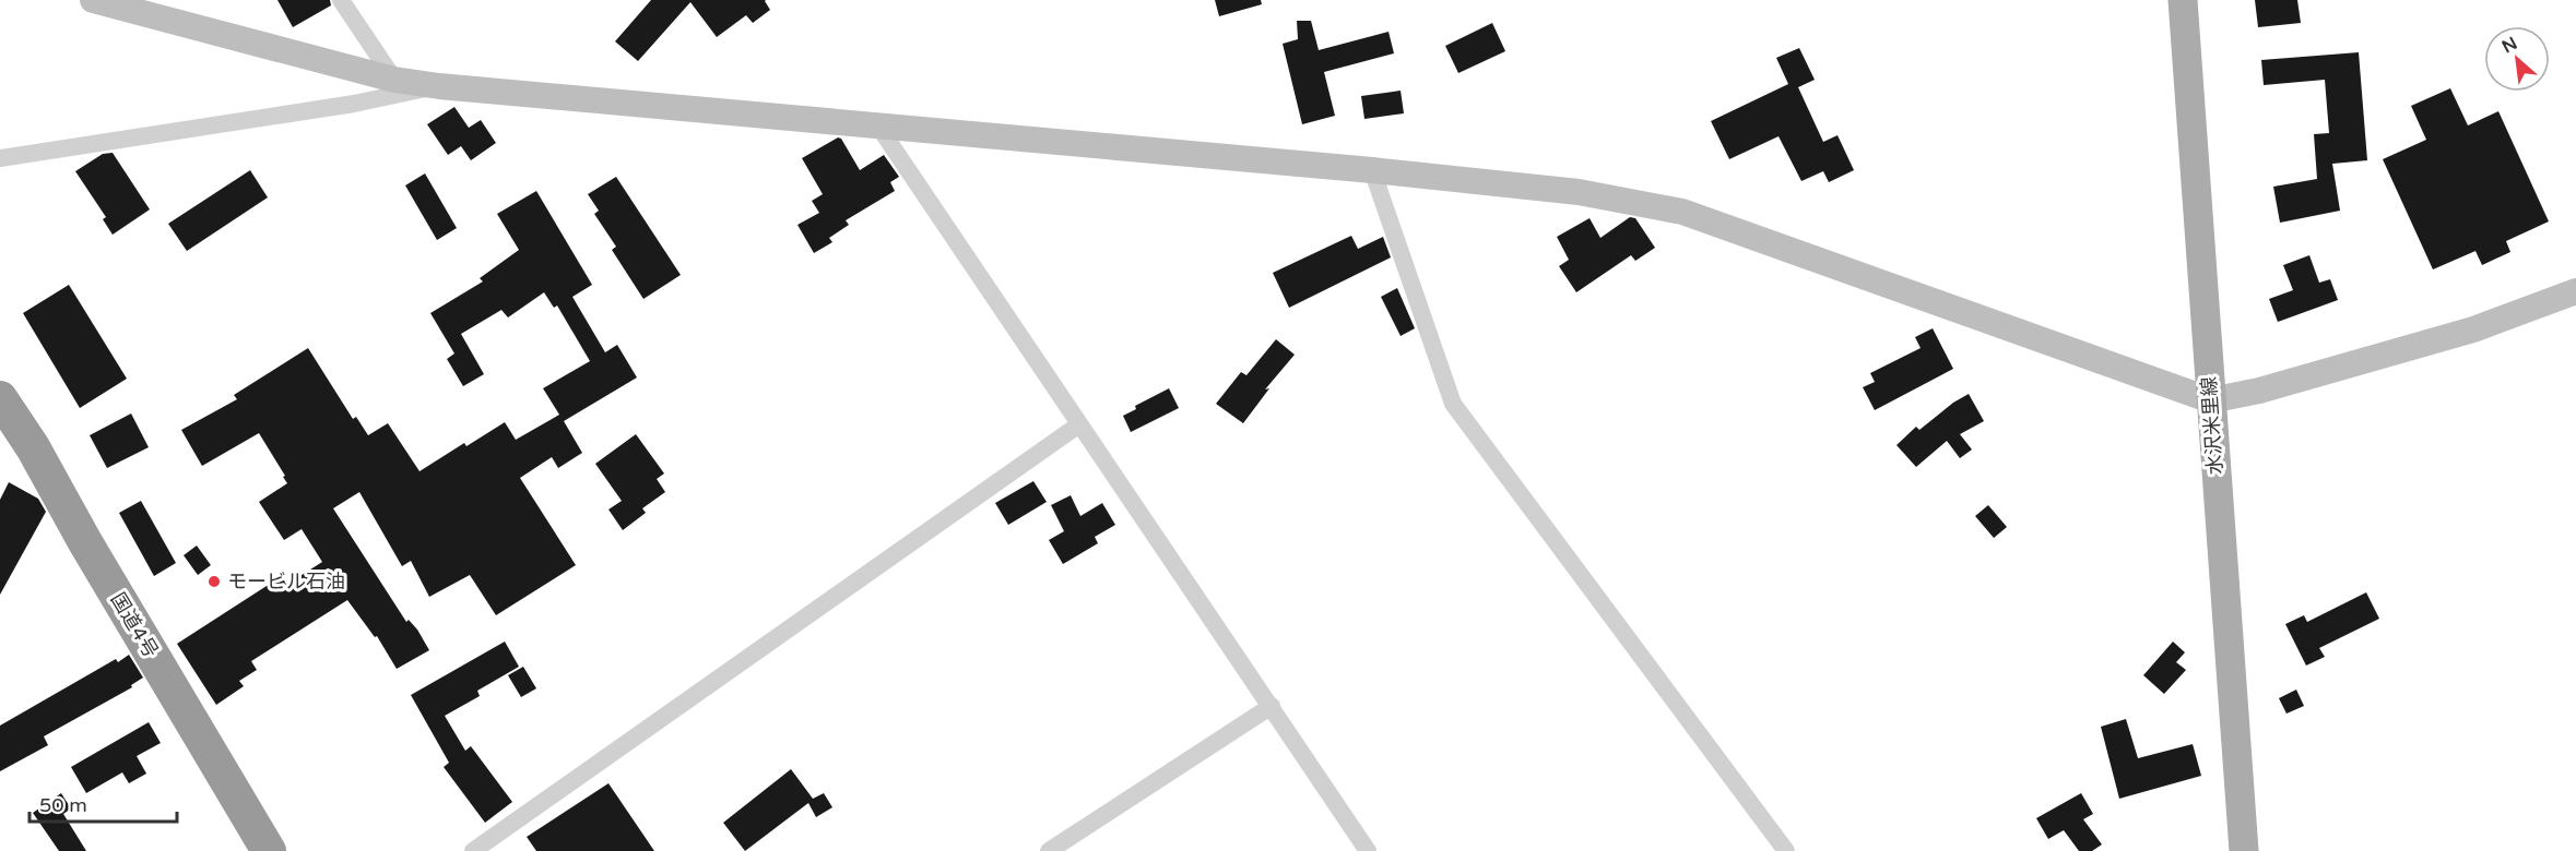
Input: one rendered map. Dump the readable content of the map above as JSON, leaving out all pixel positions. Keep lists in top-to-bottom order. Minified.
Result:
{"streets":{"highway":["国道4号"],"main road":["水沢米里線"]},"places":["モービル石油"],"scale_bar":"50 m","north":"top left"}
